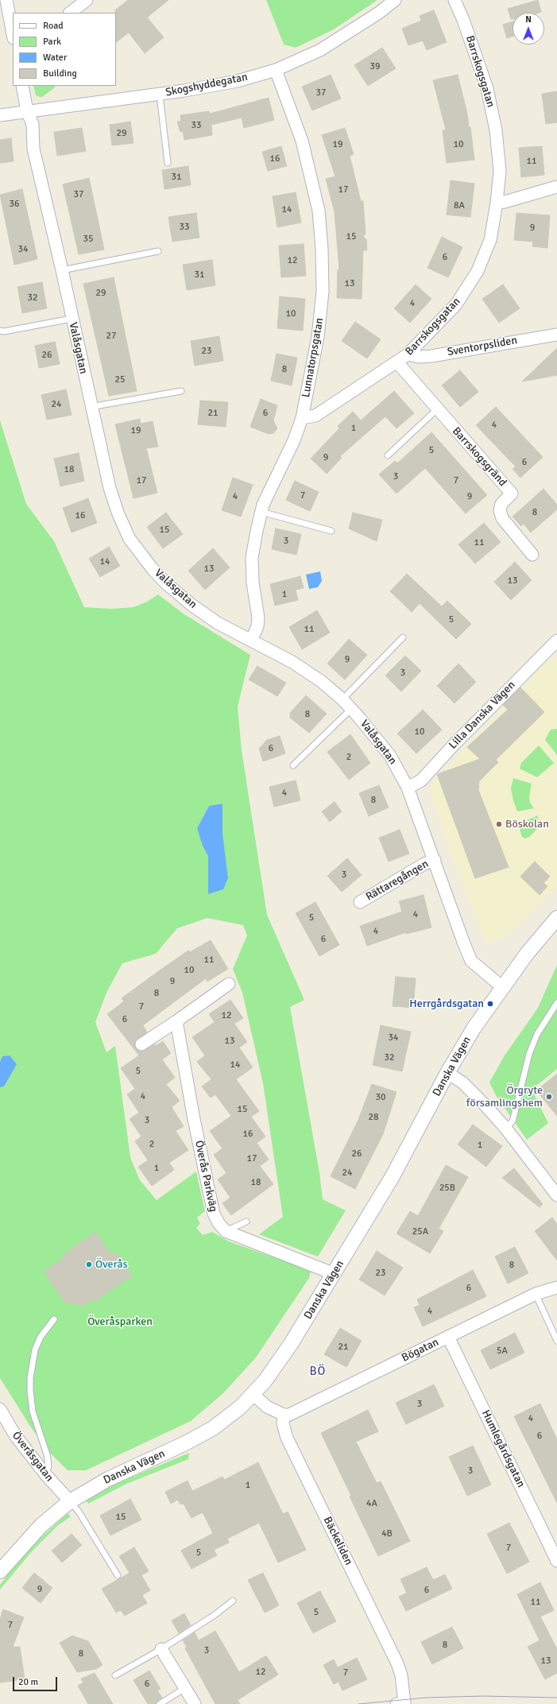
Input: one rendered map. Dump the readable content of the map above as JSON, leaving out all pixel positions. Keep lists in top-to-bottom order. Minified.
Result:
{"streets":{"street":["Barrskogsgatan","Skogshyddegatan","Sventorpsliden","Valåsgatan","Lunnatorpsgatan","Barrskogsgränd","Lilla Danska Vägen","Rättaregången","Danska Vägen","Överås Parkväg","Bögatan","Humlegårdsgatan","Överåsgatan","Bäckeliden"]},"crossings":[["Barrskogsgatan","Sventorpsliden"],["Barrskogsgatan","Lunnatorpsgatan"],["Barrskogsgatan","Barrskogsgränd"],["Skogshyddegatan","Valåsgatan"],["Skogshyddegatan","Lunnatorpsgatan"],["Valåsgatan","Lunnatorpsgatan"],["Valåsgatan","Lilla Danska Vägen"],["Valåsgatan","Rättaregången"],["Valåsgatan","Danska Vägen"],["Danska Vägen","Överåsgatan"],["Bögatan","Humlegårdsgatan"],["Bögatan","Bäckeliden"]],"districts":["BÖ"],"parks":["Överåsparken"],"places":["Böskolan","Herrgårdsgatan","Örgryte församlingshem","Överås"],"house_numbers":["39","37","33","29","19","10","16","11","31","17","37","36","8A","14","33","9","15","35","34","6","12","31","13","29","32","4","10","27","23","26","8","25","24","21","6","4","1","19","5","9","6","18","3","17","7","7","4","9","8","16","15","3","11","14","13","13","1","5","11","9","3","8","10","6","2","4","8","3","4","5","4","6","11","10","9","8","7","12","6","34","13","32","14","5","4","30","15","28","3","16","2","1","26","17","1","24","18","25B","25A","8","23","6","4","21","5A","3","4","6","3","1","4A","15","4B","7","5","9","6","11","5","7","8","3","8","13","12","7","6"],"legend":["Road","Park","Water","Building"],"scale_bar":"20 m","north":"top"}
